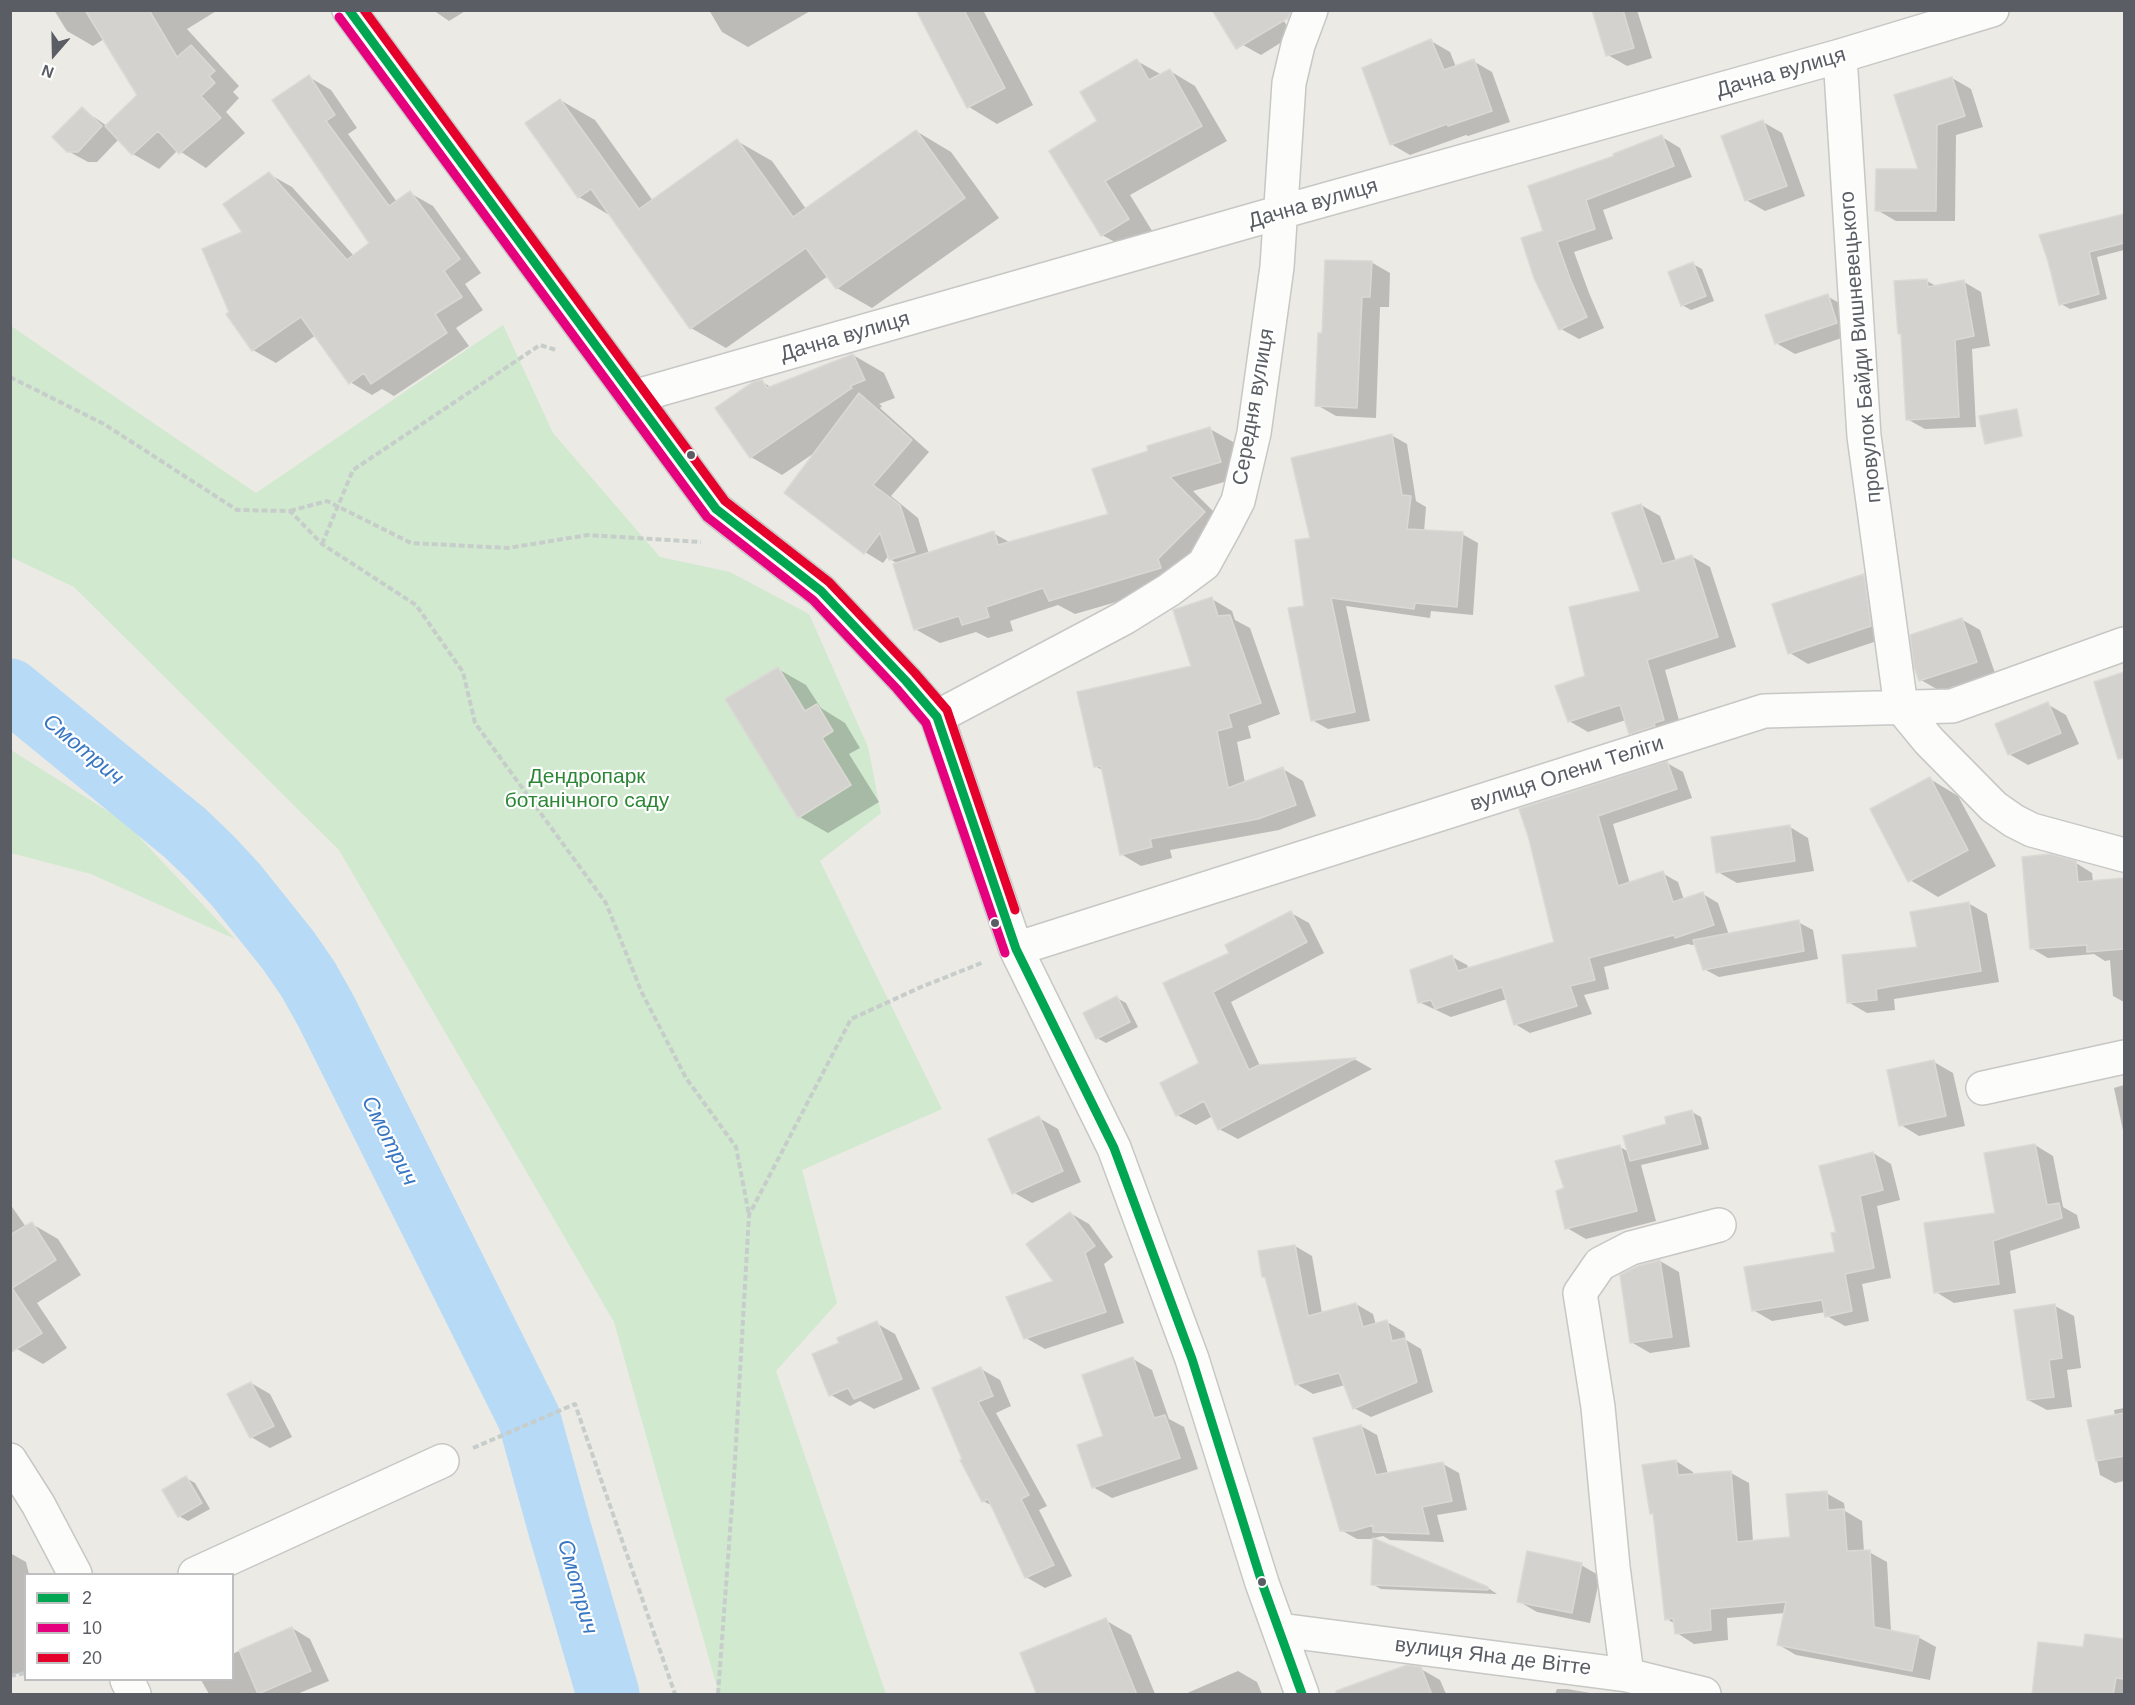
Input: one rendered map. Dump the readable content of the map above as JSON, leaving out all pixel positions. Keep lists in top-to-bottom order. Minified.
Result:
{"streets":{"street":["Дачна вулиця","провулок Байди Вишневецького","Середня вулиця","вулиця Олени Теліги","вулиця Яна де Вітте"]},"crossings":[["Дачна вулиця","провулок Байди Вишневецького"],["Дачна вулиця","Середня вулиця"],["провулок Байди Вишневецького","вулиця Олени Теліги"]],"water":["Смотрич"],"parks":["Дендропарк ботанічного саду"],"lines":["transit line 2","transit line 20","transit line 10"],"legend":["2","10","20"],"north":"bottom"}
